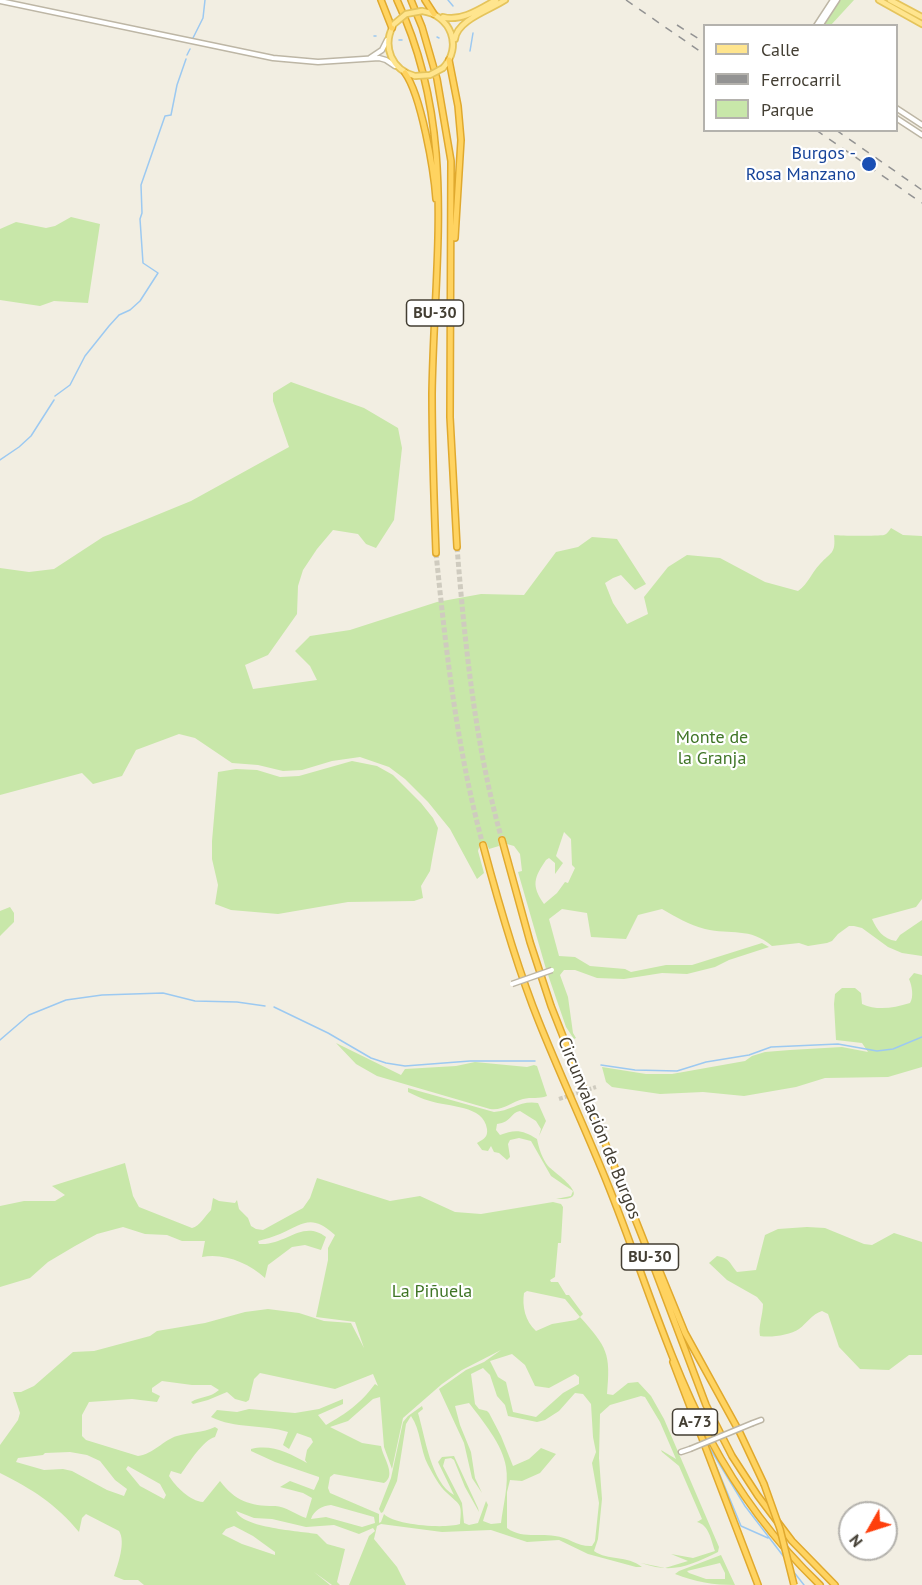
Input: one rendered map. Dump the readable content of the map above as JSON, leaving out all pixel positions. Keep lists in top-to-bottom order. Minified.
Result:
{"streets":{"highway":["BU-30","Circunvalación de Burgos","A-73"]},"crossings":[["Circunvalación de Burgos","A-73"]],"parks":["Monte de la Granja","La Piñuela"],"places":["Burgos - Rosa Manzano"],"legend":["Calle","Ferrocarril","Parque"],"north":"bottom left"}
